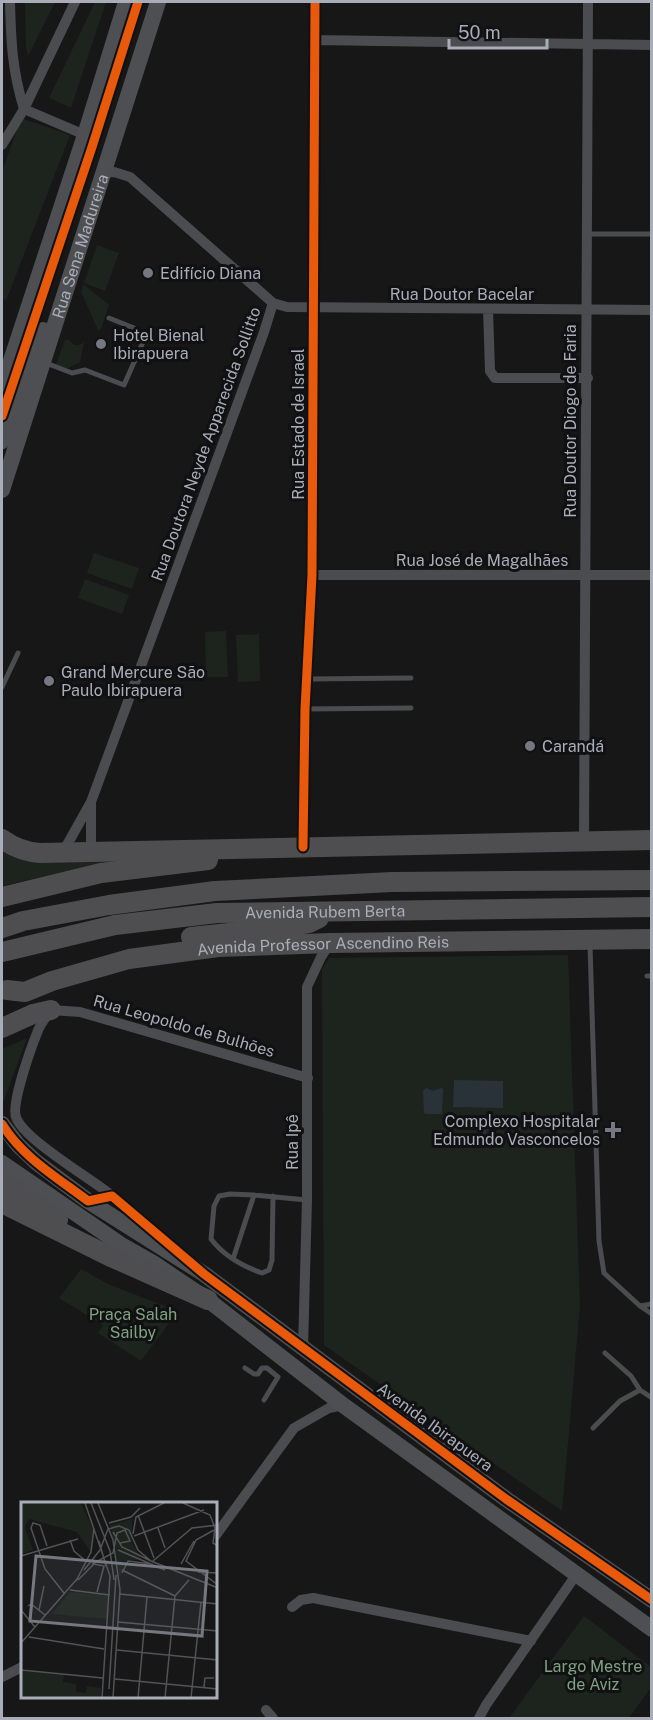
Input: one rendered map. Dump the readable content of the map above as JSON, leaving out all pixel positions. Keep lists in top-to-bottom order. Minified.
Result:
{"streets":{"highway":["Avenida Rubem Berta","Avenida Professor Ascendino Reis"],"main road":["Rua Sena Madureira","Avenida Ibirapuera"],"street":["Rua Doutor Bacelar","Rua Doutor Diogo de Faria","Rua Estado de Israel","Rua Doutora Neyde Apparecida Sollitto","Rua José de Magalhães","Rua Leopoldo de Bulhões","Rua Ipê"]},"crossings":[["Rua Sena Madureira","Rua Doutora Neyde Apparecida Sollitto"],["Rua Doutor Bacelar","Rua Doutor Diogo de Faria"],["Rua Doutor Bacelar","Rua Estado de Israel"],["Rua Doutor Bacelar","Rua Doutora Neyde Apparecida Sollitto"],["Rua Doutor Diogo de Faria","Rua José de Magalhães"],["Rua Estado de Israel","Rua José de Magalhães"],["Avenida Professor Ascendino Reis","Rua Ipê"],["Rua Leopoldo de Bulhões","Rua Ipê"],["Rua Ipê","Avenida Ibirapuera"]],"parks":["Praça Salah Sailby","Largo Mestre de Aviz"],"places":{"other":["Edifício Diana","Hotel Bienal Ibirapuera","Grand Mercure São Paulo Ibirapuera","Carandá"],"health":["Complexo Hospitalar Edmundo Vasconcelos"]},"scale_bar":"50 m"}
